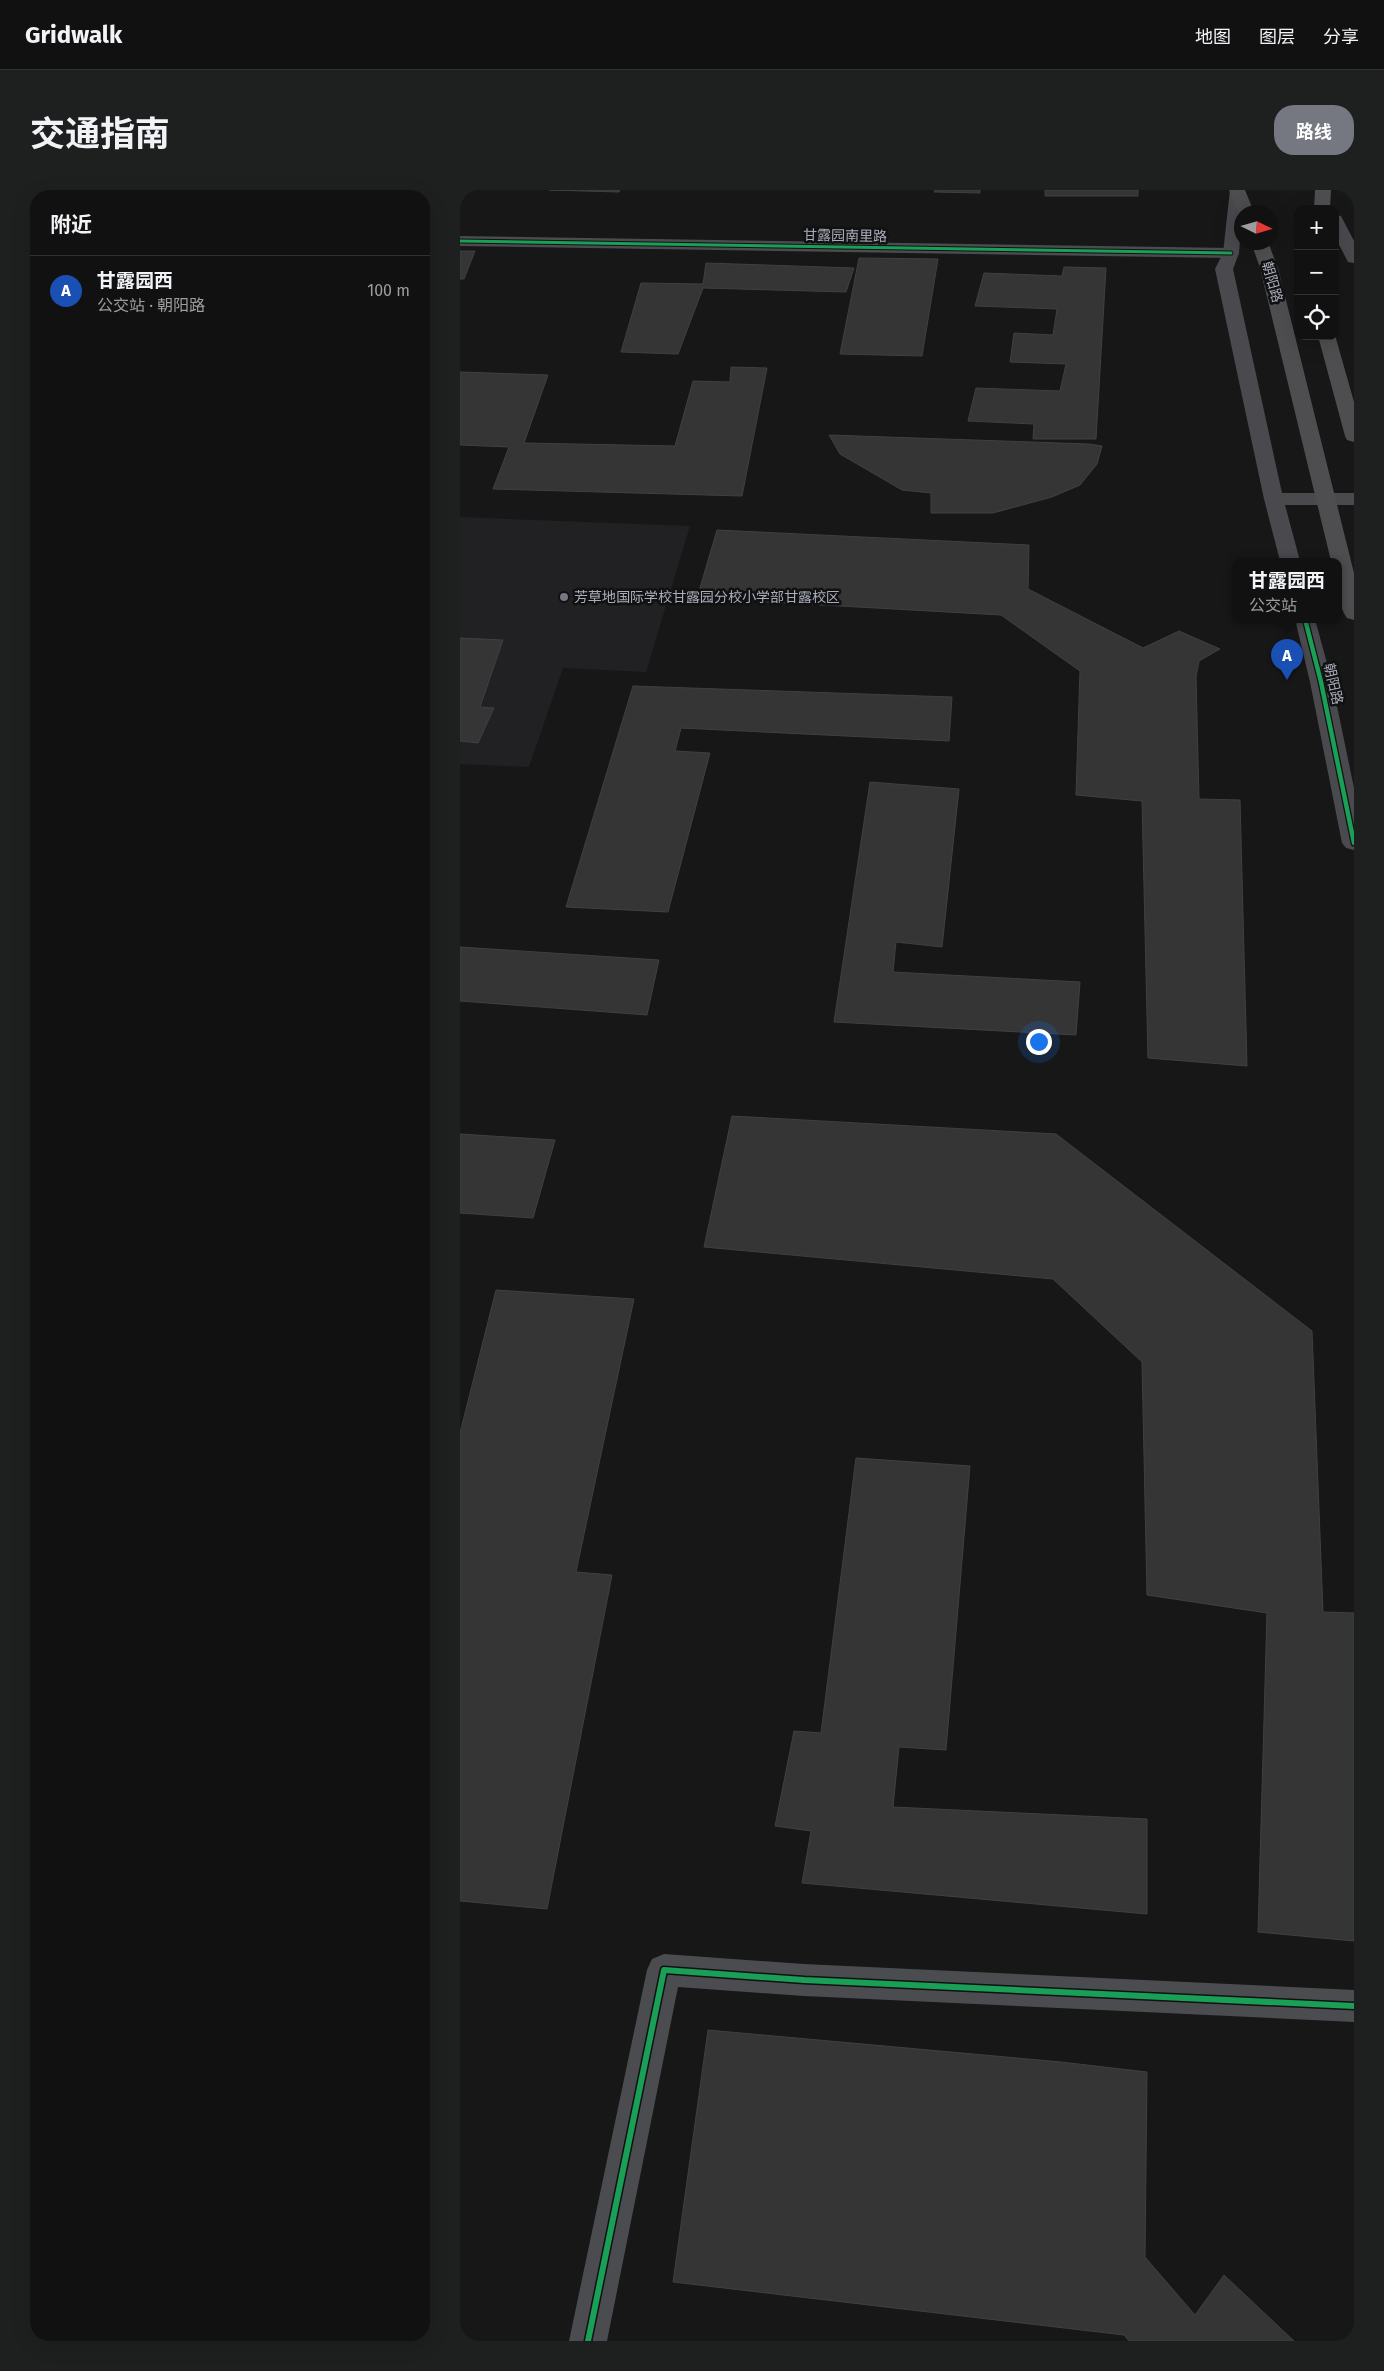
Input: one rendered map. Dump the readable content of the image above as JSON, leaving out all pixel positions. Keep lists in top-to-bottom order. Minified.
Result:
{"streets":{"highway":["朝阳路"],"street":["甘露园南里路"]},"places":["芳草地国际学校甘露园分校小学部甘露校区"],"north":"right","page":{"header":"Gridwalk","nav":["地图","图层","分享"],"title":"交通指南","buttons":"路线","heading":"附近","map_buttons":["+","−"],"list":[{"mark":"A","name":"甘露园西","note":"公交站 · 朝阳路","value":"100 m"}],"popup":["甘露园西","公交站"],"pins":"A"}}
